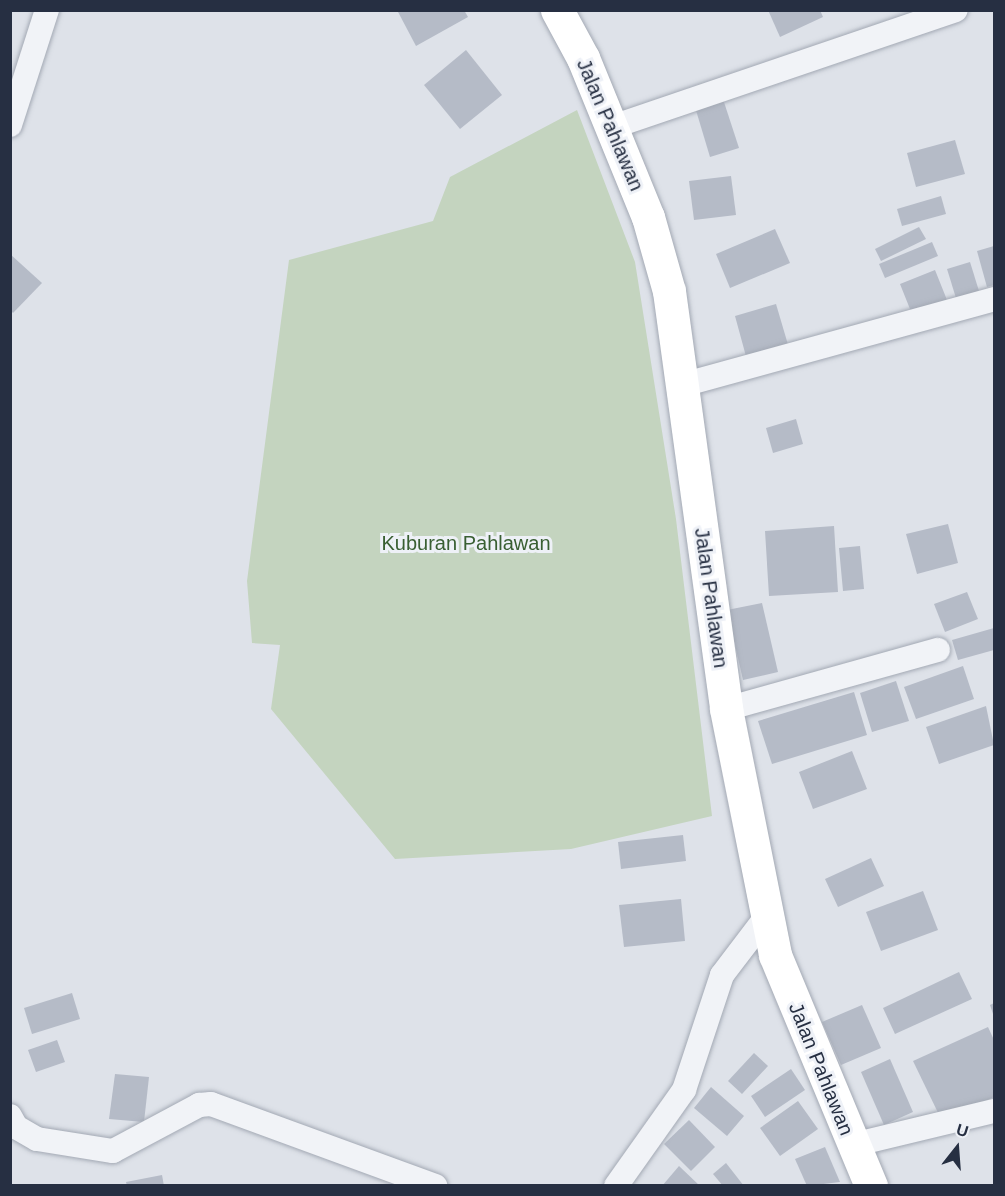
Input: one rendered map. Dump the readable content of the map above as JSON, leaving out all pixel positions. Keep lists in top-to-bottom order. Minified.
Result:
{"streets":{"main road":["Jalan Pahlawan"]},"parks":["Kuburan Pahlawan"],"north":"top"}
